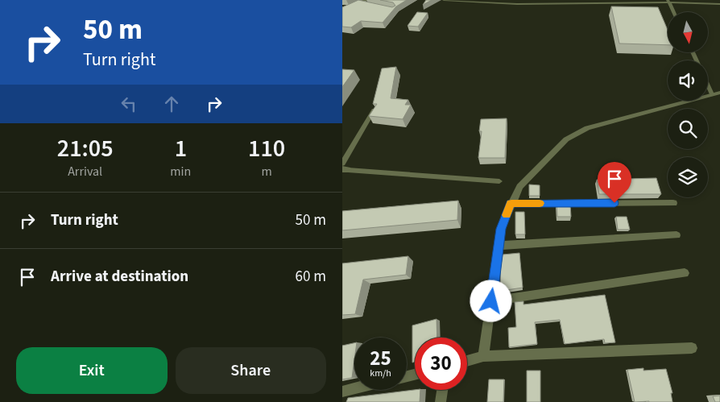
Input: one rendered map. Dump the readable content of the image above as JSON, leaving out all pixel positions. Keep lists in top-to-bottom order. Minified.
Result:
{"north":"bottom","page":{"turn":["50 m","Turn right"],"eta":["21:05","Arrival","1","min","110","m"],"list":[{"name":"Turn right","value":"50 m"},{"name":"Arrive at destination","value":"60 m"}],"speed":"25 km/h","limit":"30","buttons":["Exit","Share"]}}
